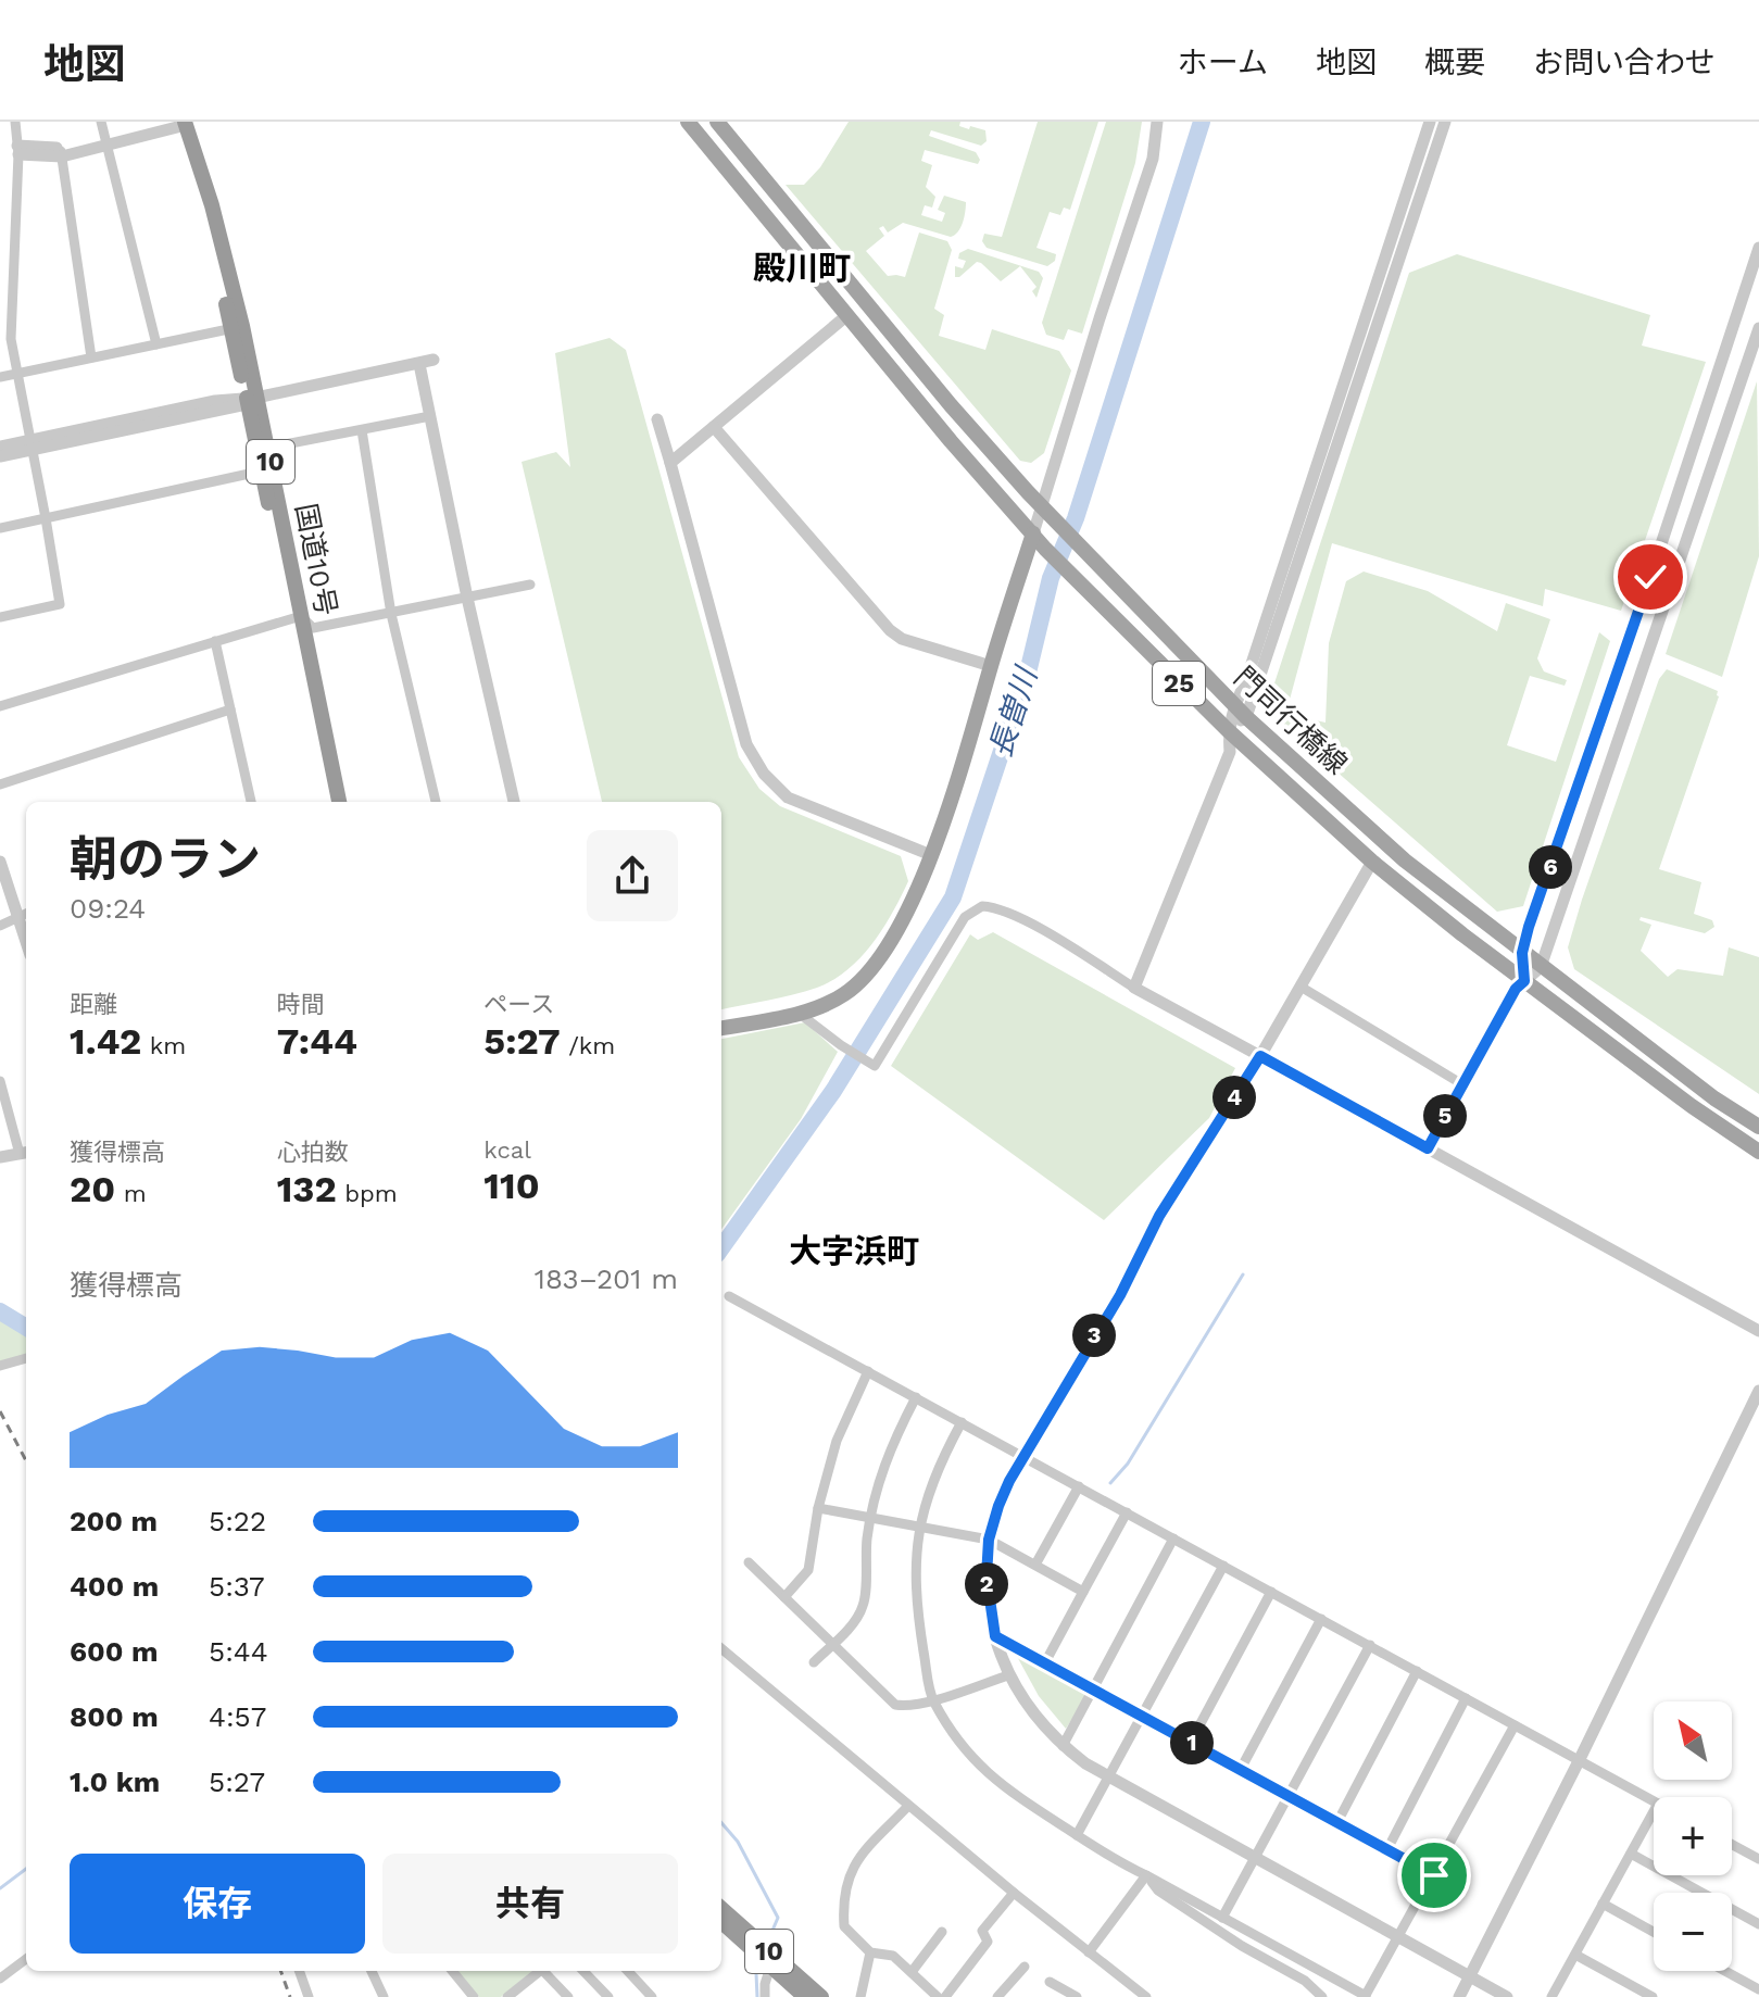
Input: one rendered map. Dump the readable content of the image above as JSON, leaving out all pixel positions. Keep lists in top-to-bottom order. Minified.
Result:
{"streets":{"highway":["10","国道10号"],"main road":["25","門司行橋線"]},"districts":["殿川町","大字浜町"],"water":["長曽川"],"north":"top left","page":{"header":"地図","nav":["ホーム","地図","概要","お問い合わせ"],"heading":["朝のラン","09:24"],"pins":["6","4","5","3","2","1"],"stats":[["距離","1.42 km"],["時間","7:44"],["ペース","5:27 /km"],["獲得標高","20 m"],["心拍数","132 bpm"],["kcal","110"]],"chart":["獲得標高","183–201 m"],"list":[{"name":"200 m","note":"5:22"},{"name":"400 m","note":"5:37"},{"name":"600 m","note":"5:44"},{"name":"800 m","note":"4:57"},{"name":"1.0 km","note":"5:27"}],"map_buttons":["+","−"],"buttons":["保存","共有"]}}
